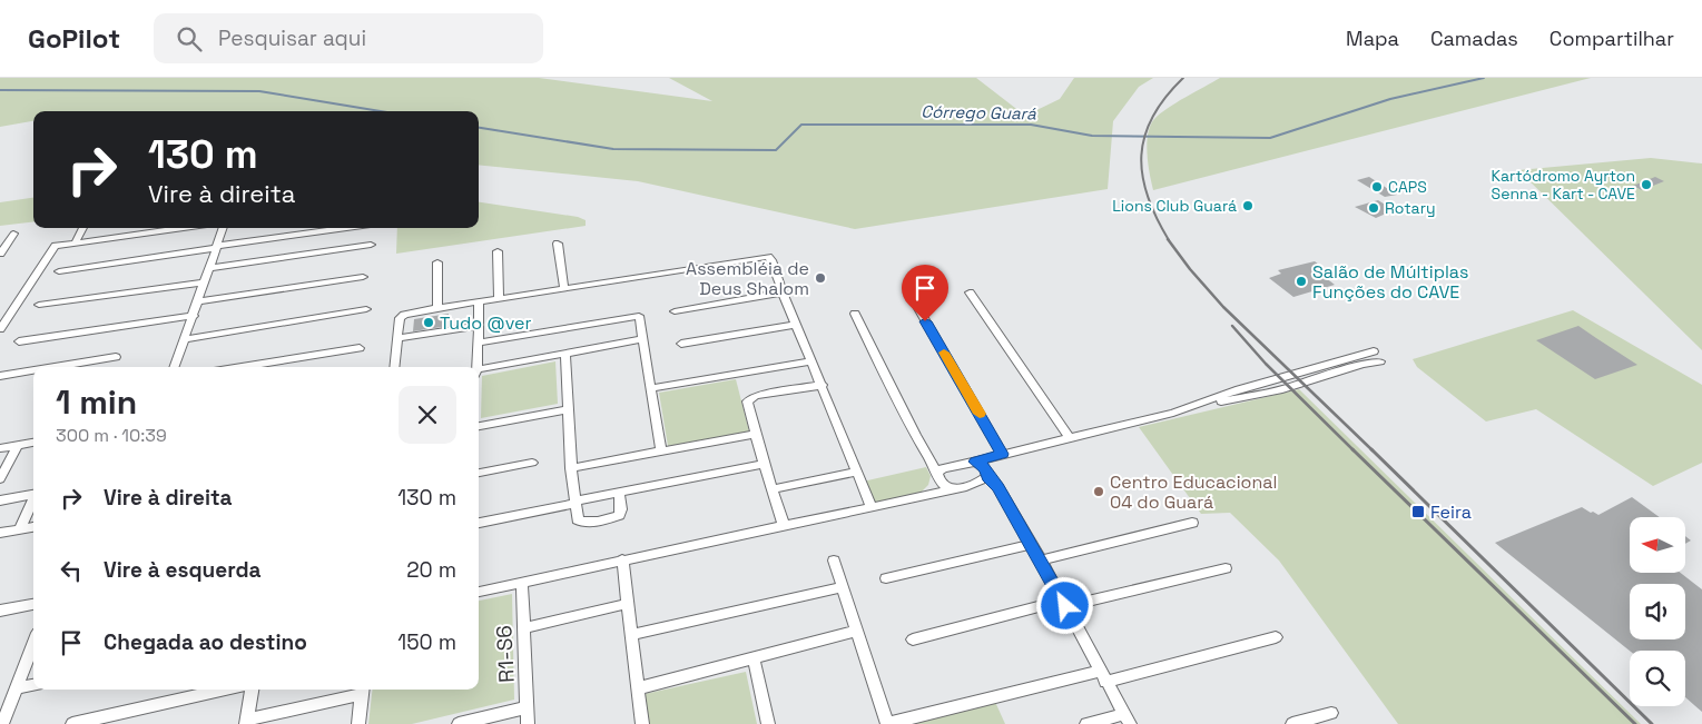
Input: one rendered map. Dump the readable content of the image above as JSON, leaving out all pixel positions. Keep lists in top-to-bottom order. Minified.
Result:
{"streets":{"street":["R1-S6"]},"water":["Córrego Guará"],"places":{"other":["Kartódromo Ayrton Senna - Kart - CAVE","CAPS","Lions Club Guará","Rotary","Assembléia de Deus Shalom","Salão de Múltiplas Funções do CAVE","Tudo @ver","Centro Educacional 04 do Guará"],"transit":["Feira"]},"north":"left","page":{"header":"GoPilot","search":"Pesquisar aqui","nav":["Mapa","Camadas","Compartilhar"],"turn":["130 m","Vire à direita"],"heading":["1 min","300 m · 10:39"],"list":[{"name":"Vire à direita","value":"130 m"},{"name":"Vire à esquerda","value":"20 m"},{"name":"Chegada ao destino","value":"150 m"}]}}
